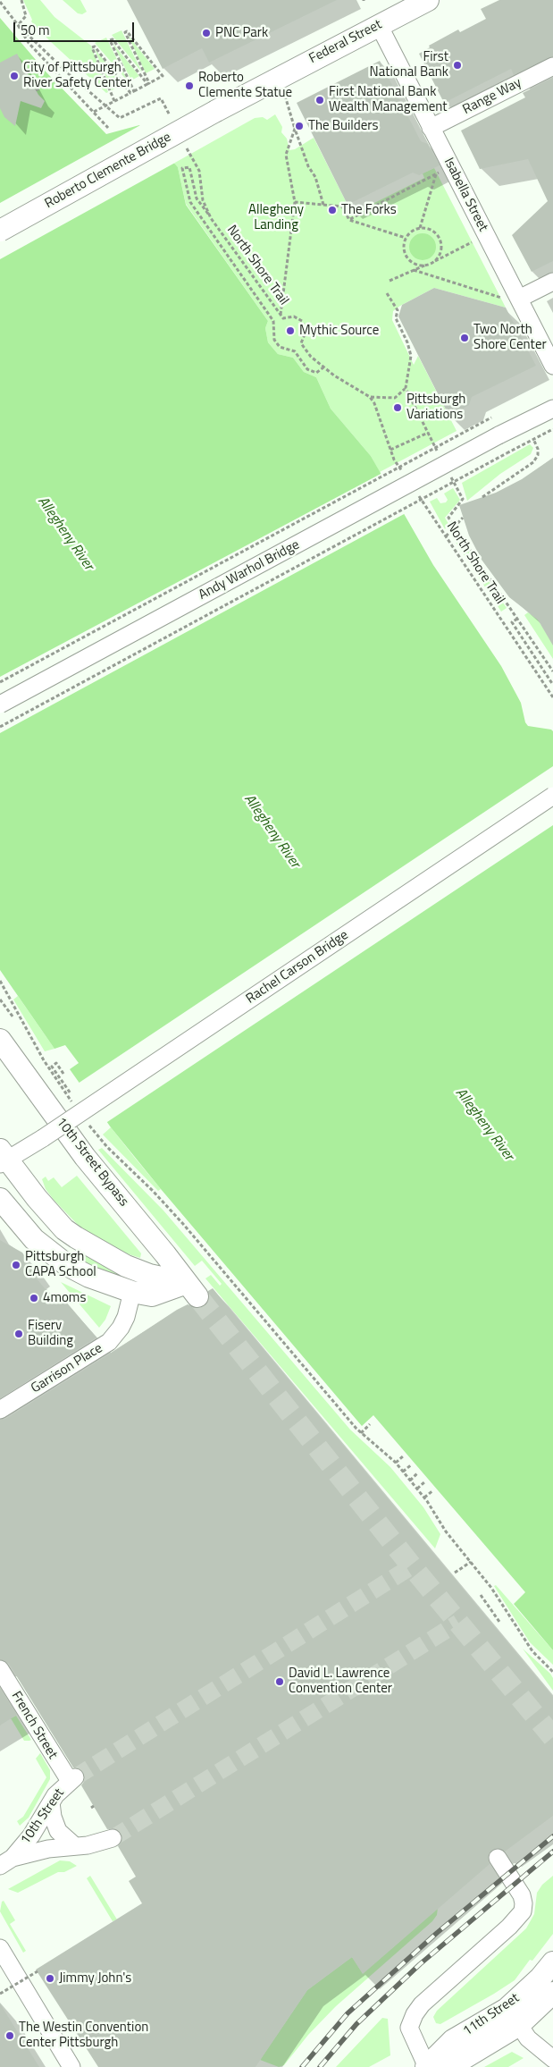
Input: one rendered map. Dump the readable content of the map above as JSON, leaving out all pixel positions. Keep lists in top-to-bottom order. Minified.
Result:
{"streets":{"main road":["Federal Street","Roberto Clemente Bridge","10th Street Bypass","11th Street"],"street":["Range Way","Isabella Street","Andy Warhol Bridge","Rachel Carson Bridge","Garrison Place","French Street","10th Street"],"path":["North Shore Trail"]},"crossings":[["Federal Street","Roberto Clemente Bridge"],["Federal Street","Isabella Street"],["Range Way","Isabella Street"],["French Street","10th Street"]],"water":["Allegheny River"],"parks":["Allegheny Landing"],"places":["PNC Park","First National Bank","City of Pittsburgh River Safety Center","Roberto Clemente Statue","First National Bank Wealth Management","The Builders","The Forks","Mythic Source","Two North Shore Center","Pittsburgh Variations","Pittsburgh CAPA School","4moms","Fiserv Building","David L. Lawrence Convention Center","Jimmy John's","The Westin Convention Center Pittsburgh"],"scale_bar":"50 m"}
